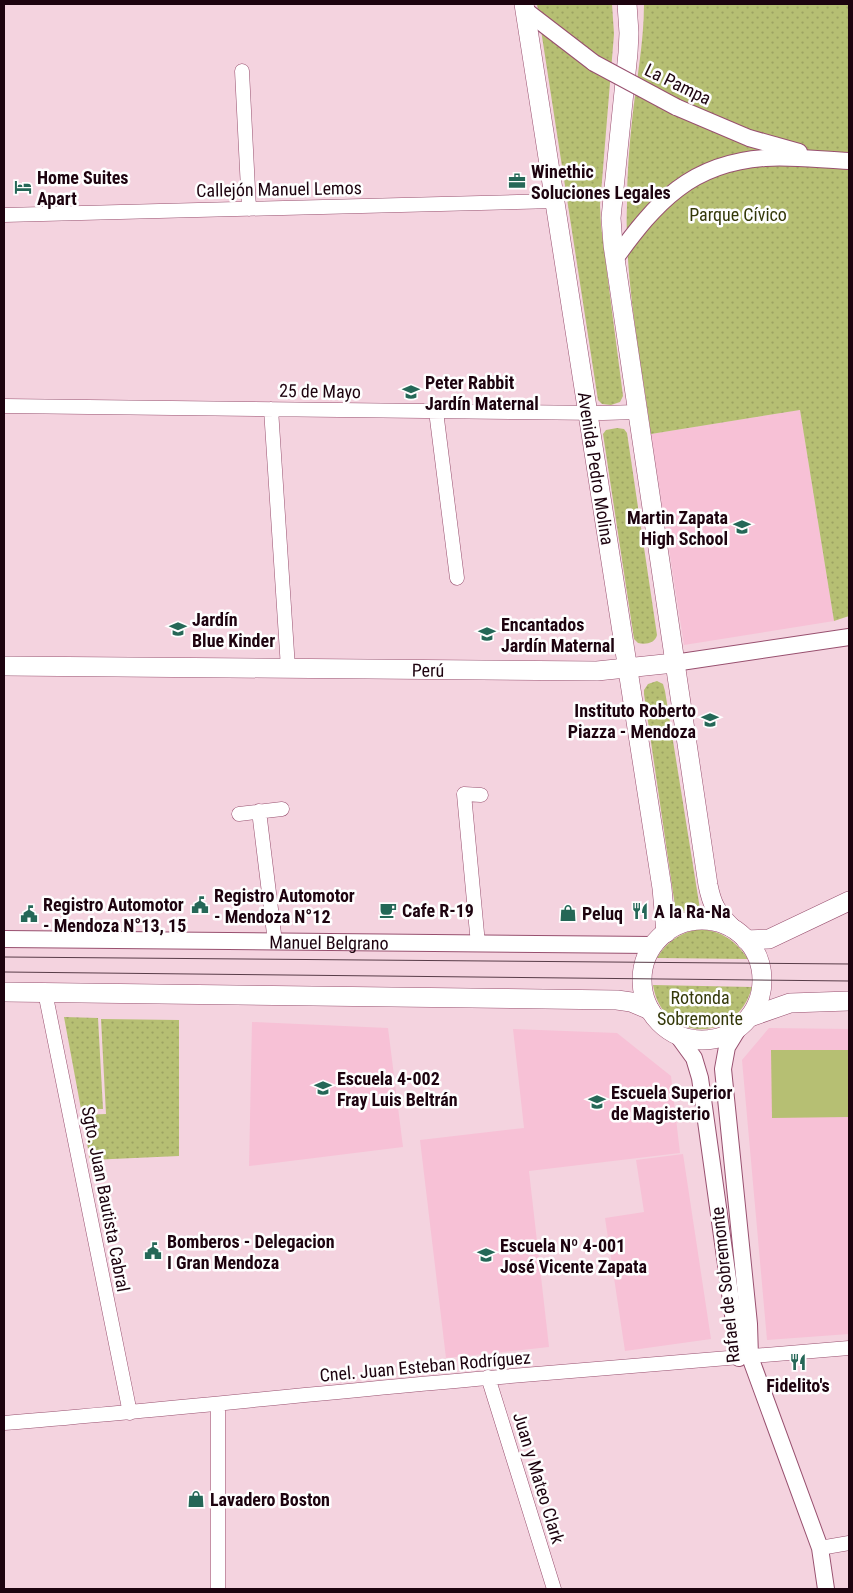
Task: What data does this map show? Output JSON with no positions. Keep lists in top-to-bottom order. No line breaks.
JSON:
{"streets":{"main road":["Avenida Pedro Molina","Perú"],"street":["La Pampa","Callejón Manuel Lemos","25 de Mayo","Manuel Belgrano","Sgto. Juan Bautista Cabral","Rafael de Sobremonte","Cnel. Juan Esteban Rodríguez","Juan y Mateo Clark"]},"crossings":[["La Pampa","Avenida Pedro Molina"],["Callejón Manuel Lemos","Avenida Pedro Molina"],["25 de Mayo","Avenida Pedro Molina"],["Avenida Pedro Molina","Perú"],["Avenida Pedro Molina","Manuel Belgrano"],["Avenida Pedro Molina","Rafael de Sobremonte"],["Manuel Belgrano","Rafael de Sobremonte"],["Sgto. Juan Bautista Cabral","Cnel. Juan Esteban Rodríguez"],["Rafael de Sobremonte","Cnel. Juan Esteban Rodríguez"],["Cnel. Juan Esteban Rodríguez","Juan y Mateo Clark"]],"parks":["Parque Cívico","Rotonda Sobremonte"],"places":{"office":["Winethic Soluciones Legales"],"hotel":["Home Suites Apart"],"school or university":["Peter Rabbit Jardín Maternal","Martin Zapata High School","Jardín Blue Kinder","Encantados Jardín Maternal","Instituto Roberto Piazza - Mendoza","Escuela 4-002 Fray Luis Beltrán","Escuela Superior de Magisterio","Escuela Nº 4-001 José Vicente Zapata"],"public building":["Registro Automotor - Mendoza N°12","Registro Automotor - Mendoza N°13, 15","Bomberos - Delegacion I Gran Mendoza"],"cafe":["Cafe R-19"],"restaurant":["A la Ra-Na","Fidelito's"],"shop":["Peluq","Lavadero Boston"]}}
